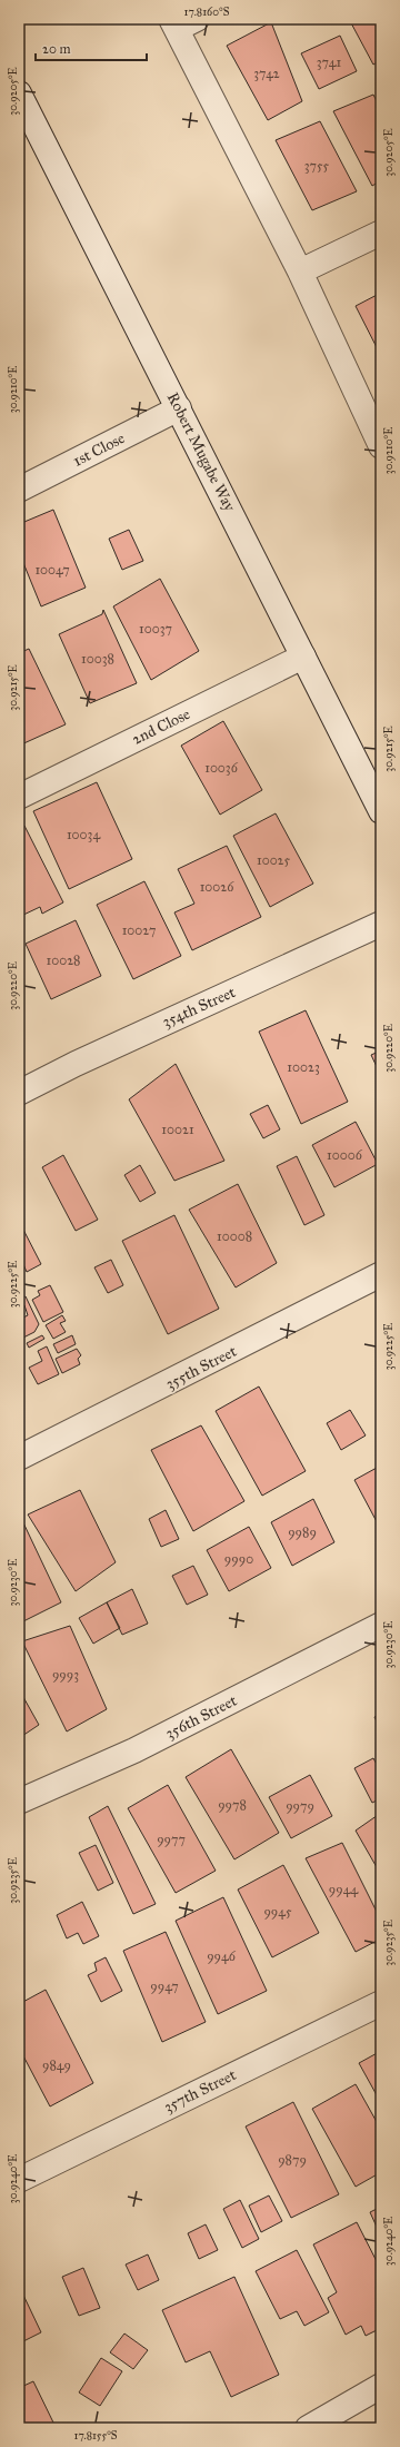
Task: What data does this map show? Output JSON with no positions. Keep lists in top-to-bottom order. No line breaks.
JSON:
{"streets":{"street":["1st Close","Robert Mugabe Way","2nd Close","354th Street","355th Street","356th Street","357th Street"]},"crossings":[["1st Close","Robert Mugabe Way"],["Robert Mugabe Way","2nd Close"]],"house_numbers":["3741","3742","3755","10047","10037","10038","10036","10034","10025","10026","10027","10028","10023","10021","10006","10008","9989","9990","9993","9978","9979","9977","9944","9945","9946","9947","9849","9879"],"scale_bar":"20 m","coordinates":["17.8160°S","30.9205°E","30.9210°E","30.9215°E","30.9220°E","30.9225°E","30.9230°E","30.9235°E","30.9240°E","17.8155°S"]}
